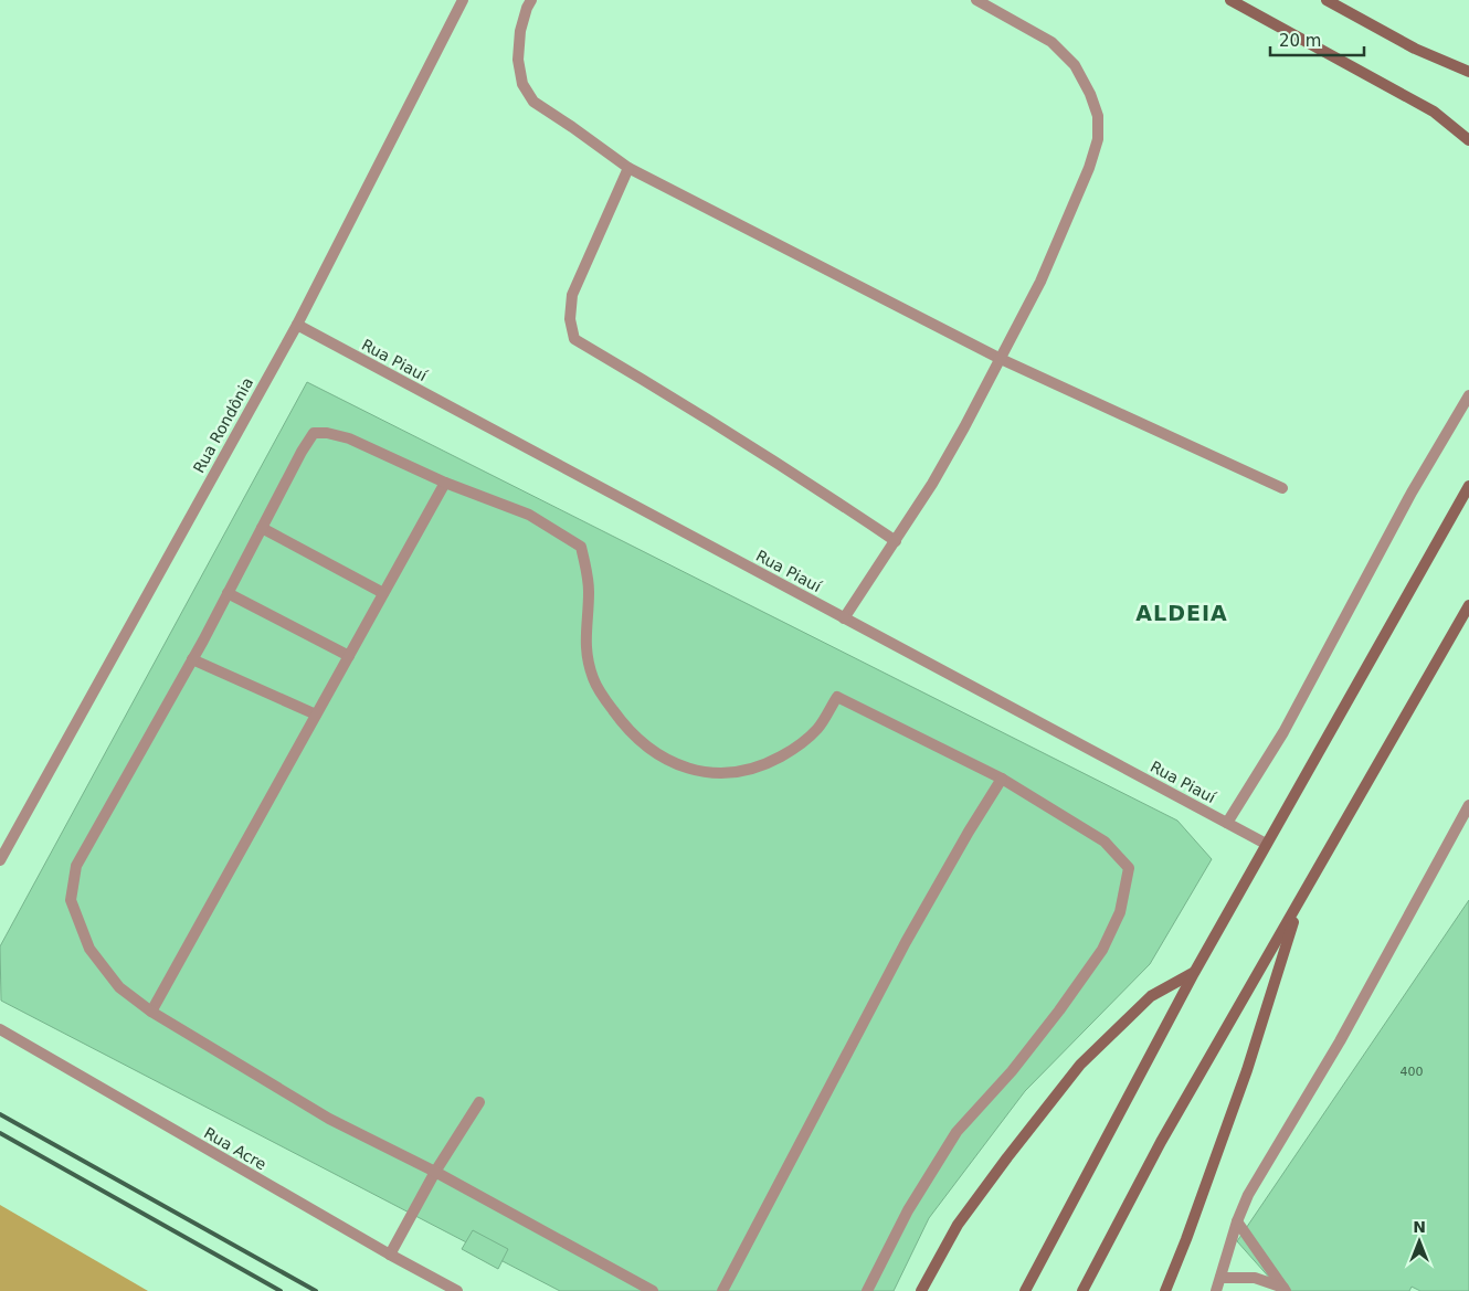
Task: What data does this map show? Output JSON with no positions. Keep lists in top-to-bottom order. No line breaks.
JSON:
{"streets":{"street":["Rua Piauí","Rua Rondônia","Rua Acre"]},"crossings":[["Rua Piauí","Rua Rondônia"]],"districts":["ALDEIA"],"house_numbers":["400"],"scale_bar":"20 m","north":"top"}
